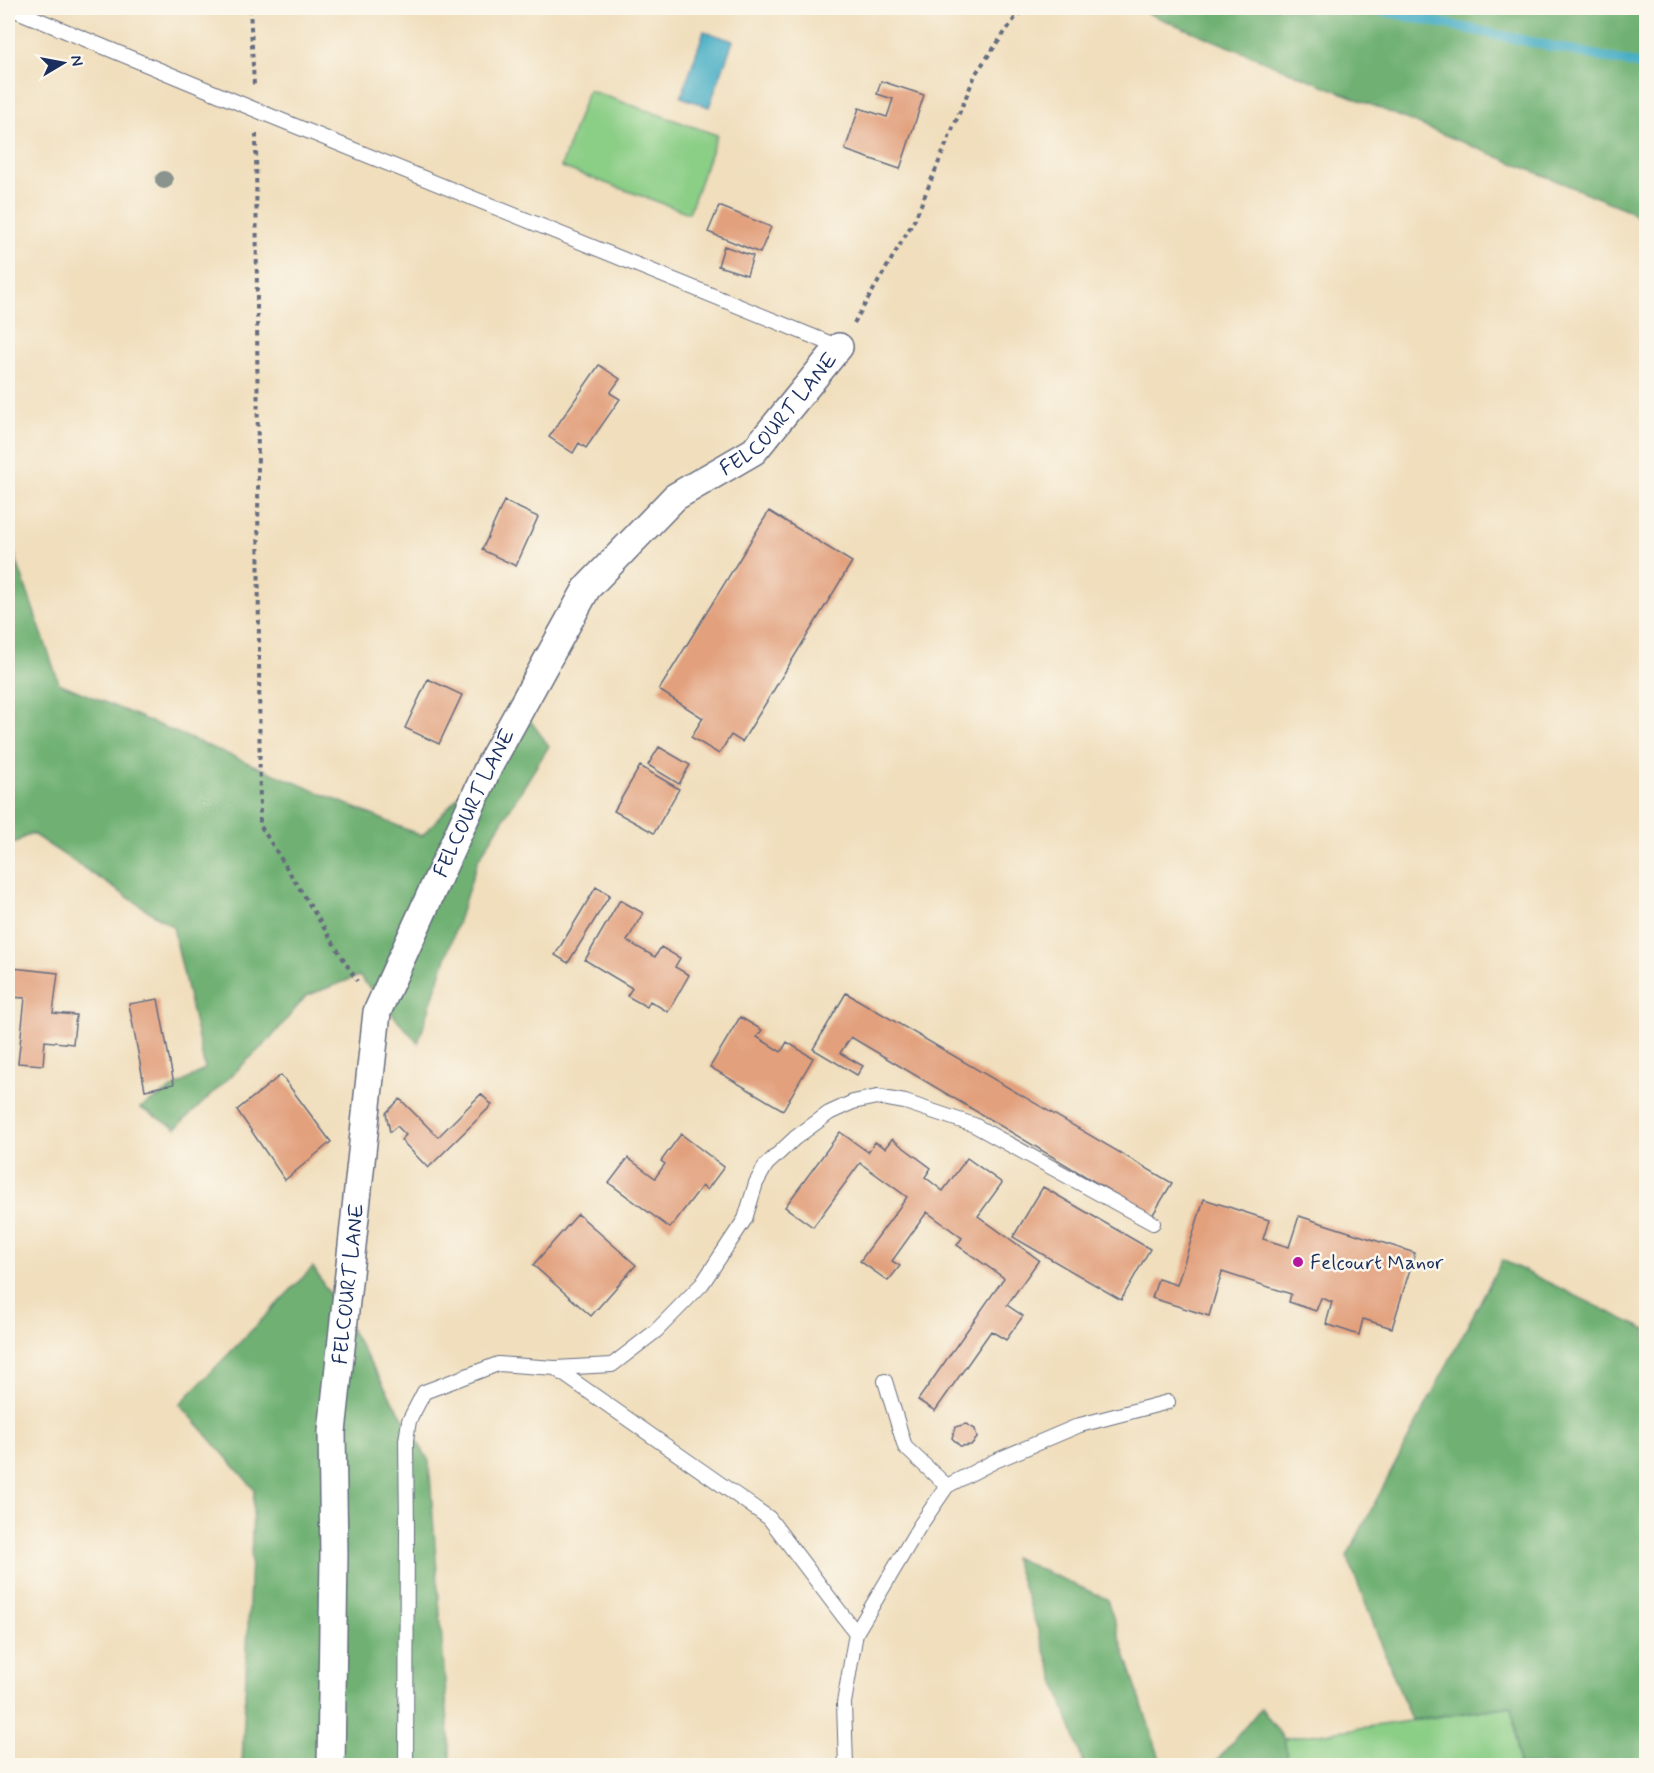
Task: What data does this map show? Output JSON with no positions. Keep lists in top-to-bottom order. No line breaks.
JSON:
{"streets":{"street":["FELCOURT LANE"]},"places":["Felcourt Manor"],"north":"right"}
